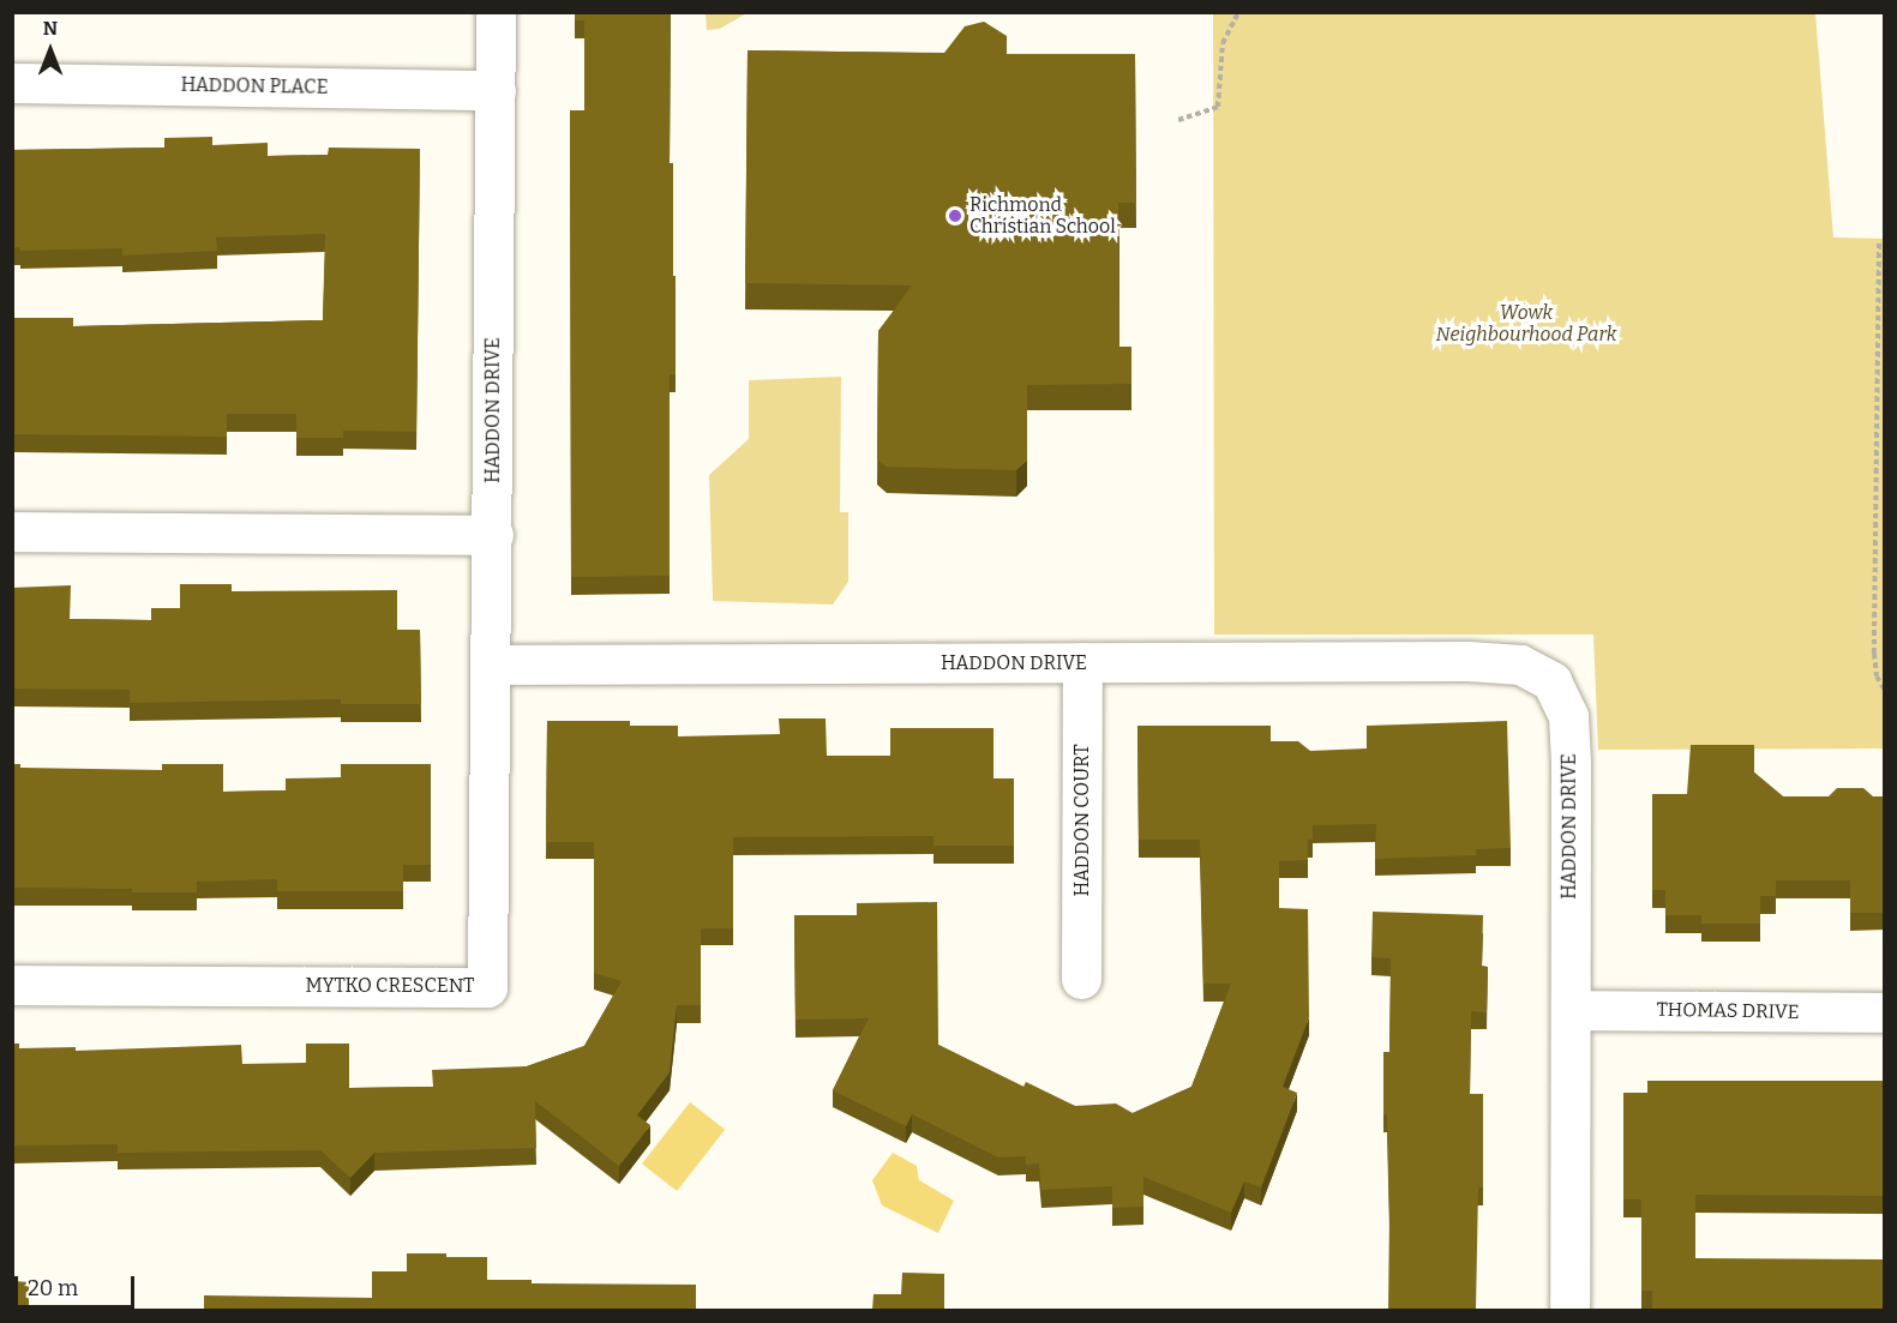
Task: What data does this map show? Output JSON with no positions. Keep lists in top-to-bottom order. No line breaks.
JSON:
{"streets":{"street":["HADDON PLACE","HADDON DRIVE","HADDON COURT","MYTKO CRESCENT","THOMAS DRIVE"]},"crossings":[["HADDON PLACE","HADDON DRIVE"],["HADDON DRIVE","HADDON COURT"],["HADDON DRIVE","MYTKO CRESCENT"],["HADDON DRIVE","THOMAS DRIVE"]],"parks":["Wowk Neighbourhood Park"],"places":["Richmond Christian School"],"scale_bar":"20 m","north":"top"}
